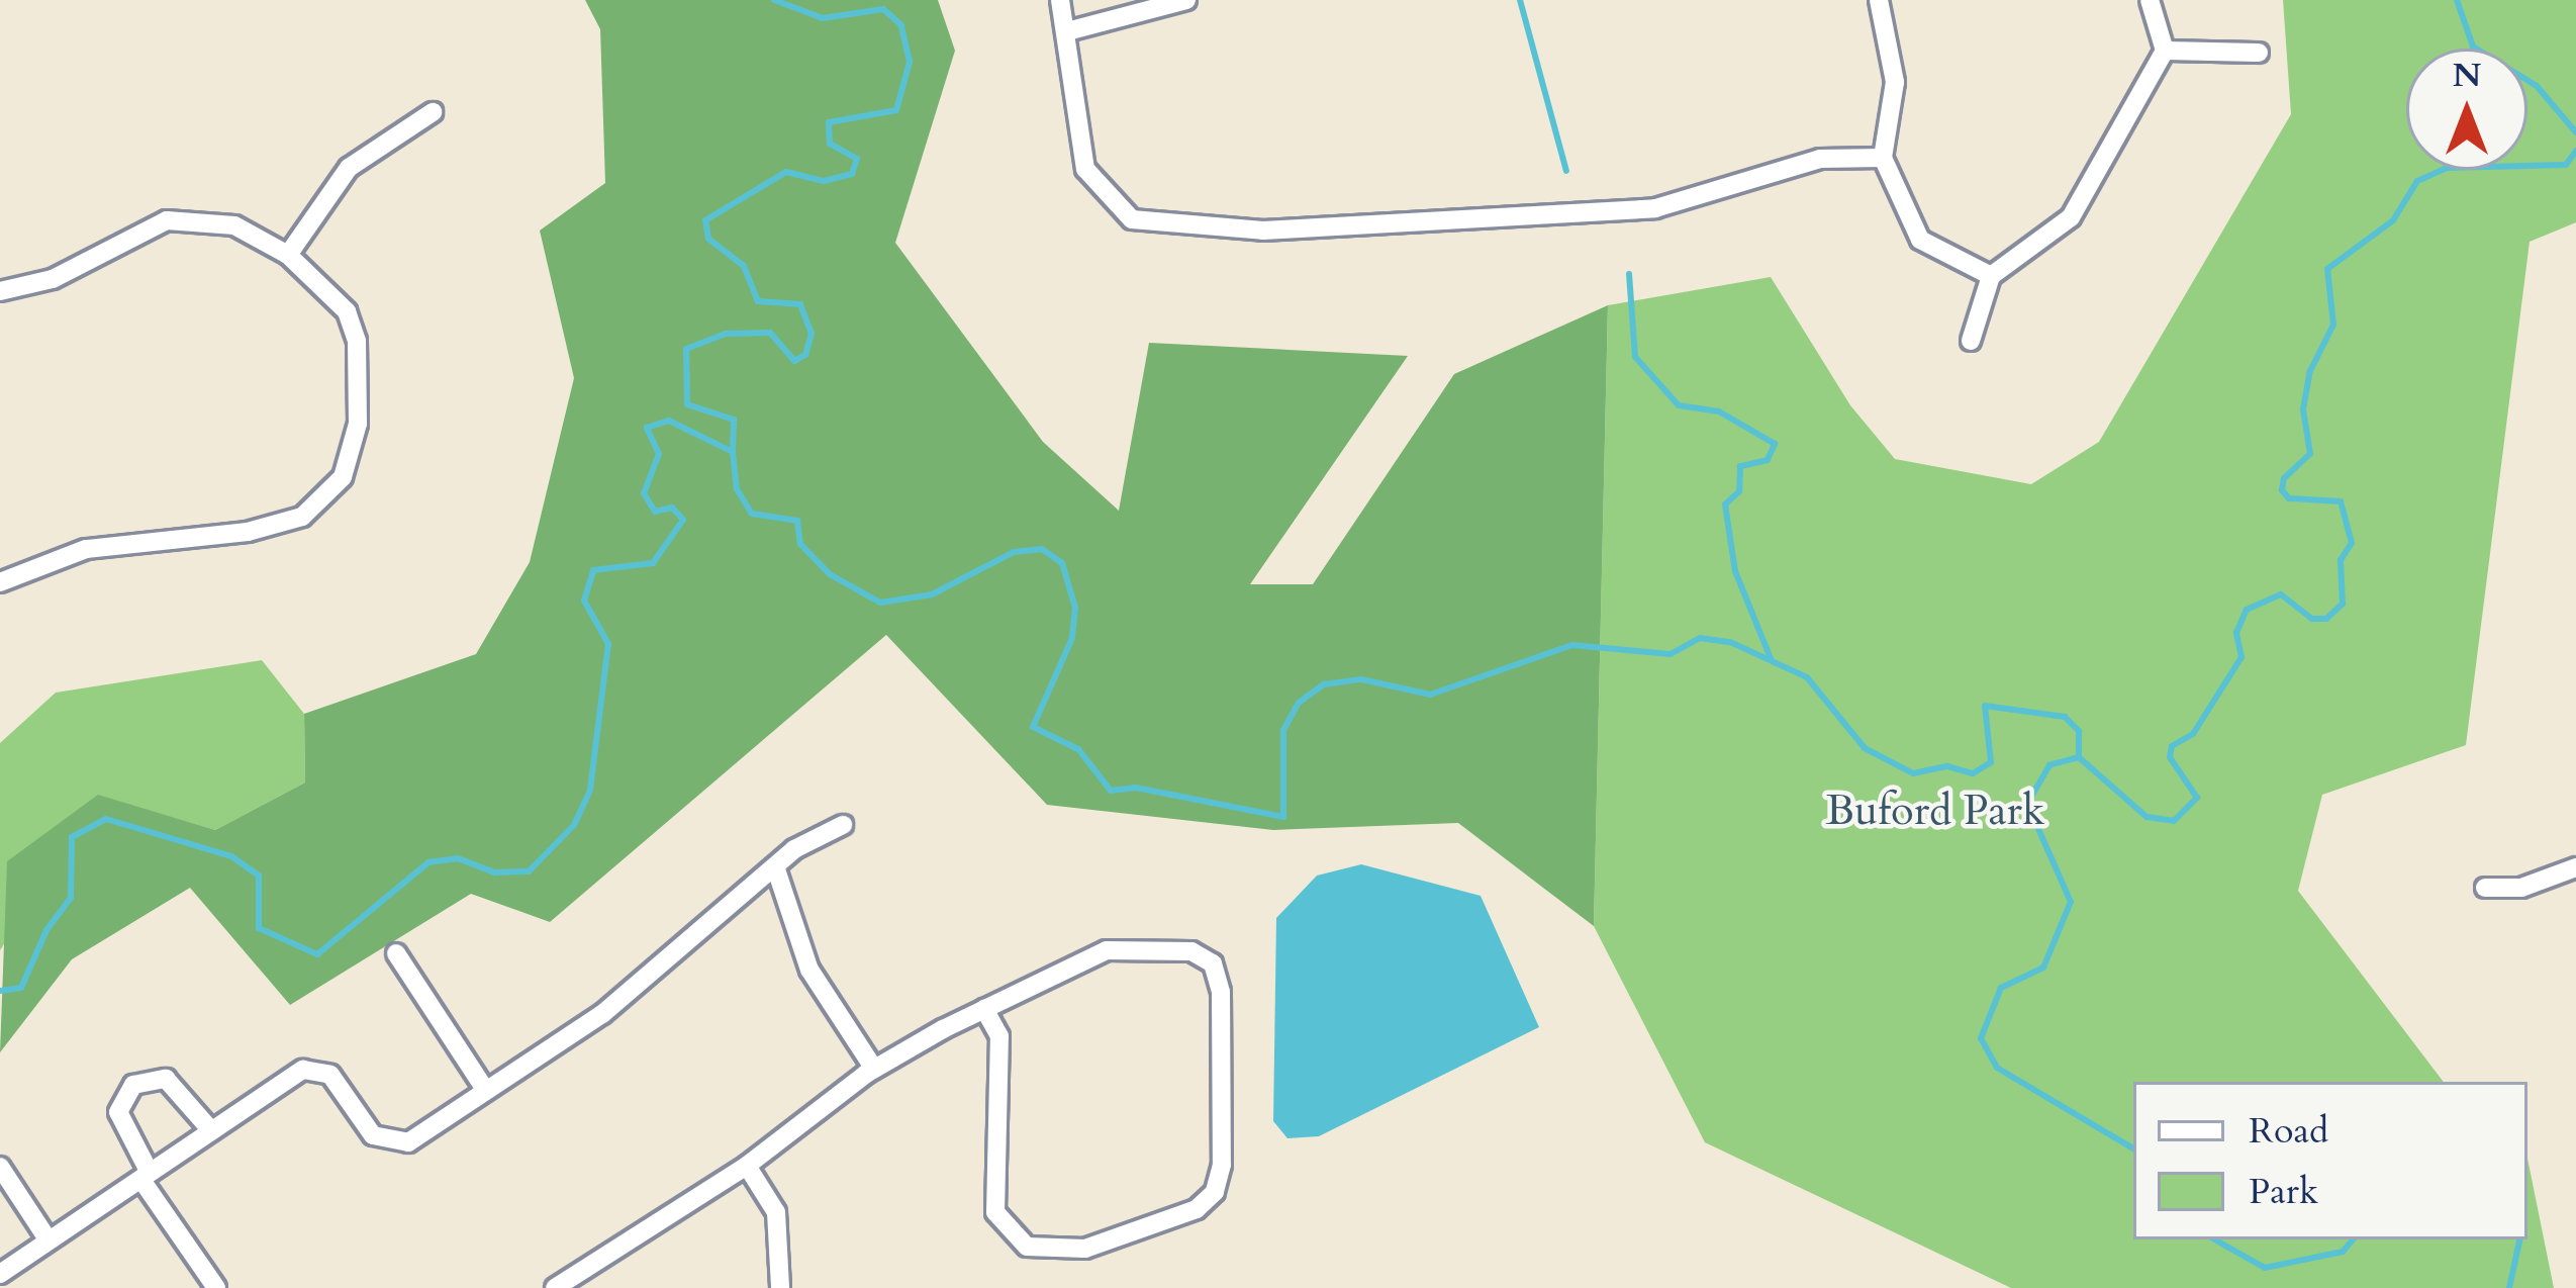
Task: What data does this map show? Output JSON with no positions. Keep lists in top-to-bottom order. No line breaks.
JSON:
{"parks":["Buford Park"],"legend":["Road","Park"],"north":"top"}
